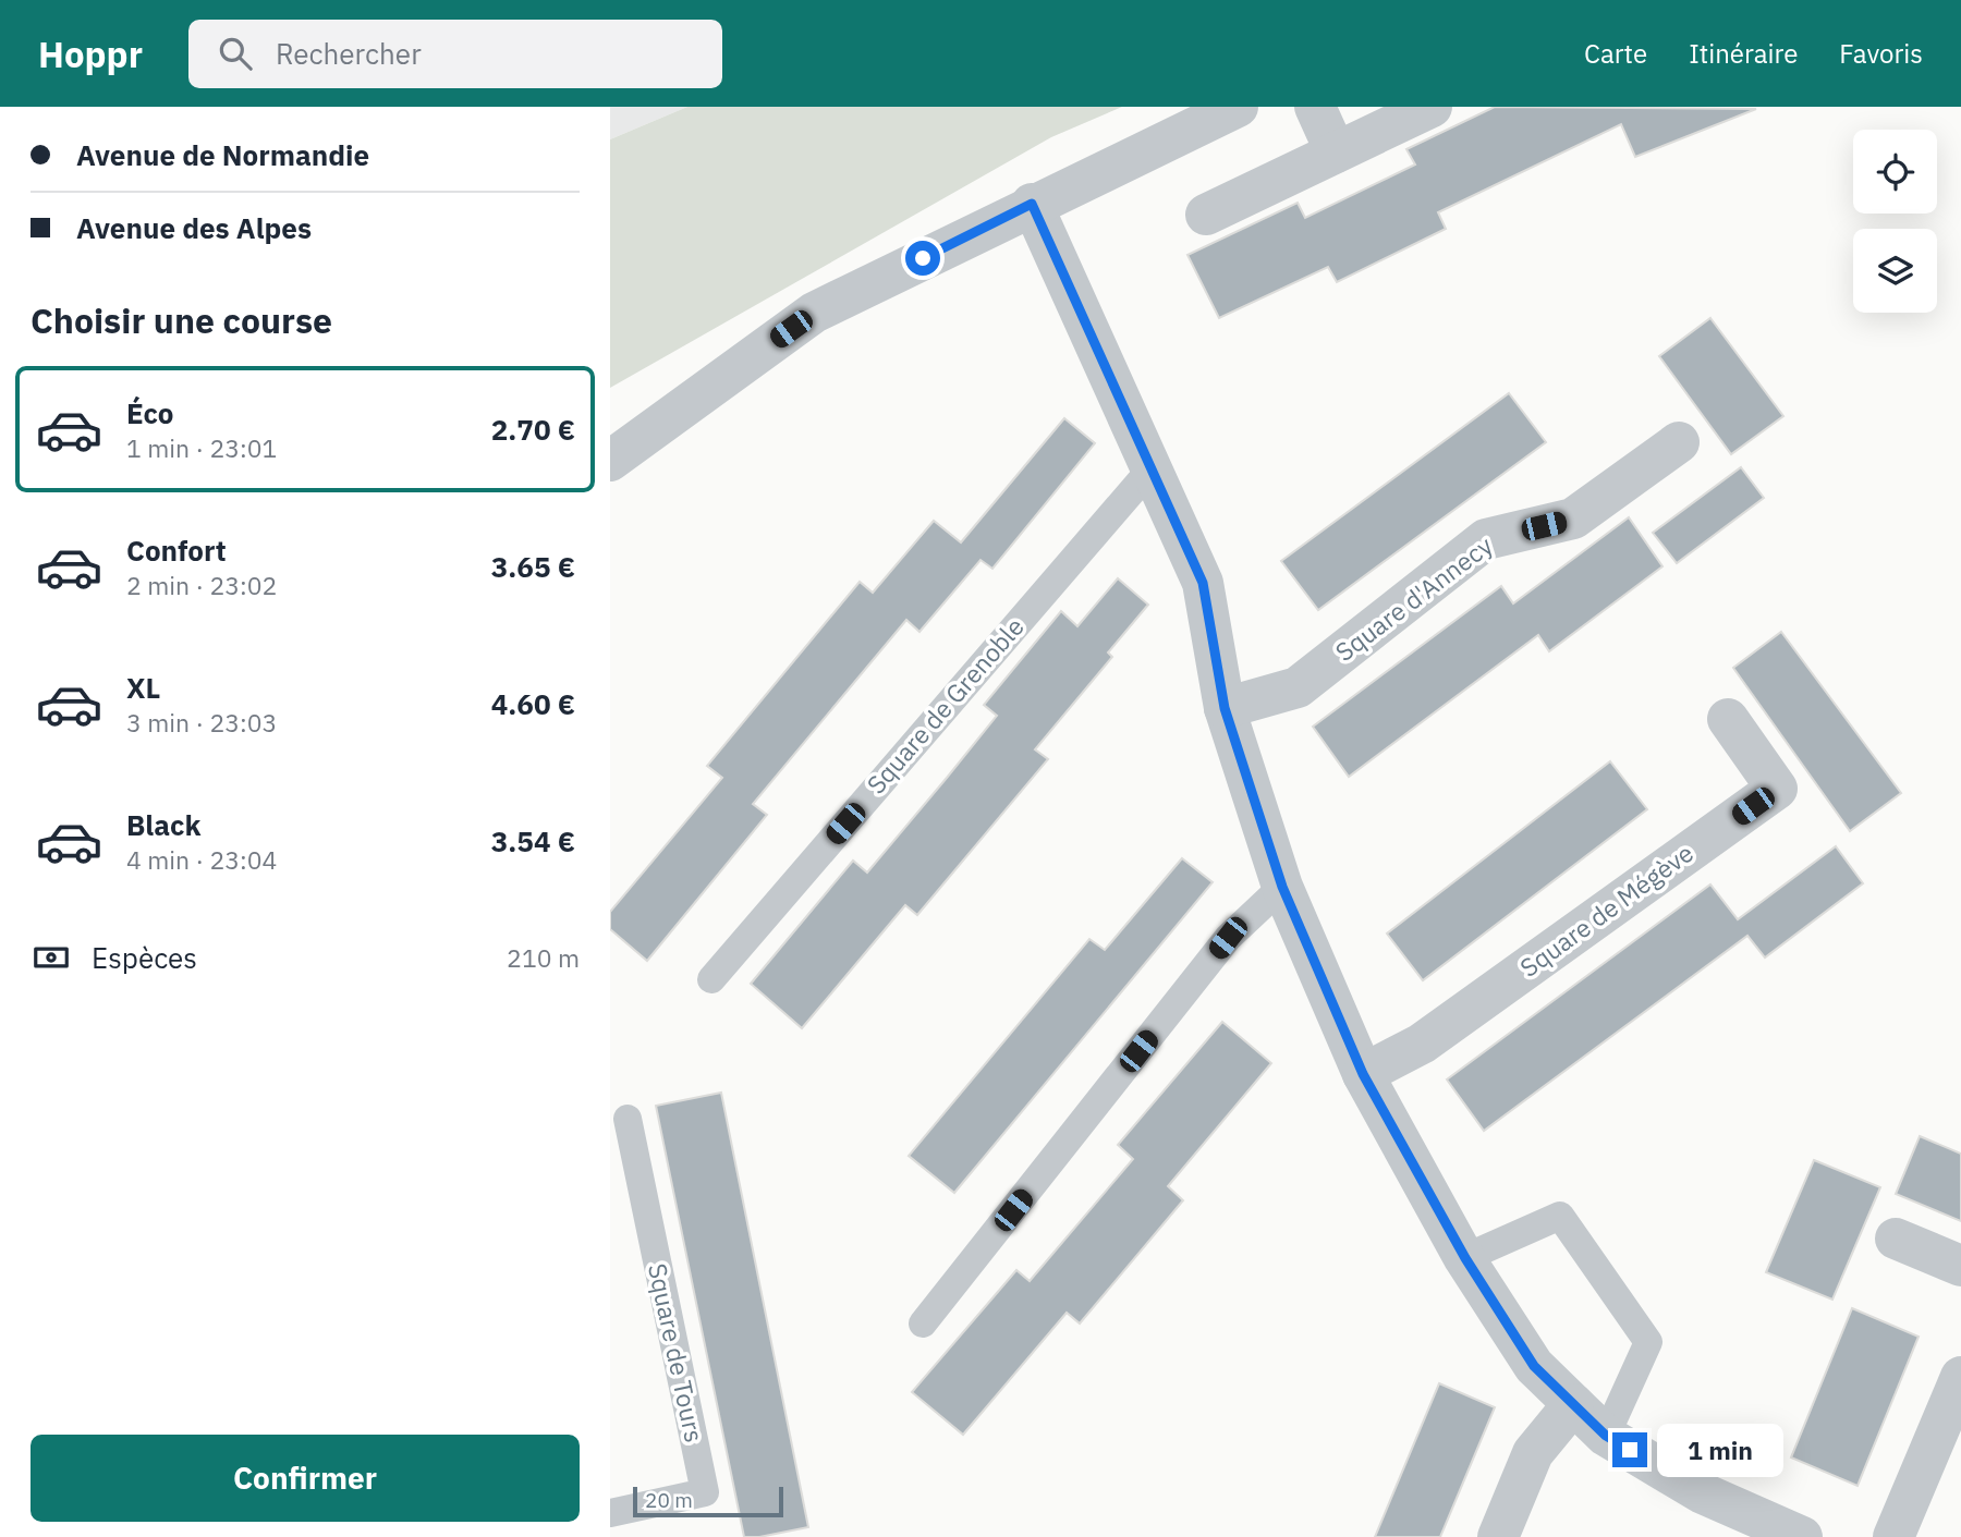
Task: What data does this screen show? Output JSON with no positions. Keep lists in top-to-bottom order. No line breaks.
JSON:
{"streets":{"street":["Square d'Annecy","Square de Mégève"],"lane":["Square de Grenoble","Square de Tours"]},"scale_bar":"20 m","page":{"header":"Hoppr","search":"Rechercher","nav":["Carte","Itinéraire","Favoris"],"banner":["Avenue de Normandie","Avenue des Alpes"],"heading":"Choisir une course","list":[{"name":"Éco","note":"1 min · 23:01","value":"2.70 €"},{"name":"Confort","note":"2 min · 23:02","value":"3.65 €"},{"name":"XL","note":"3 min · 23:03","value":"4.60 €"},{"name":"Black","note":"4 min · 23:04","value":"3.54 €"}],"pay":["Espèces","210 m"],"buttons":"Confirmer","bubble":"1 min","scale":"20 m"}}
